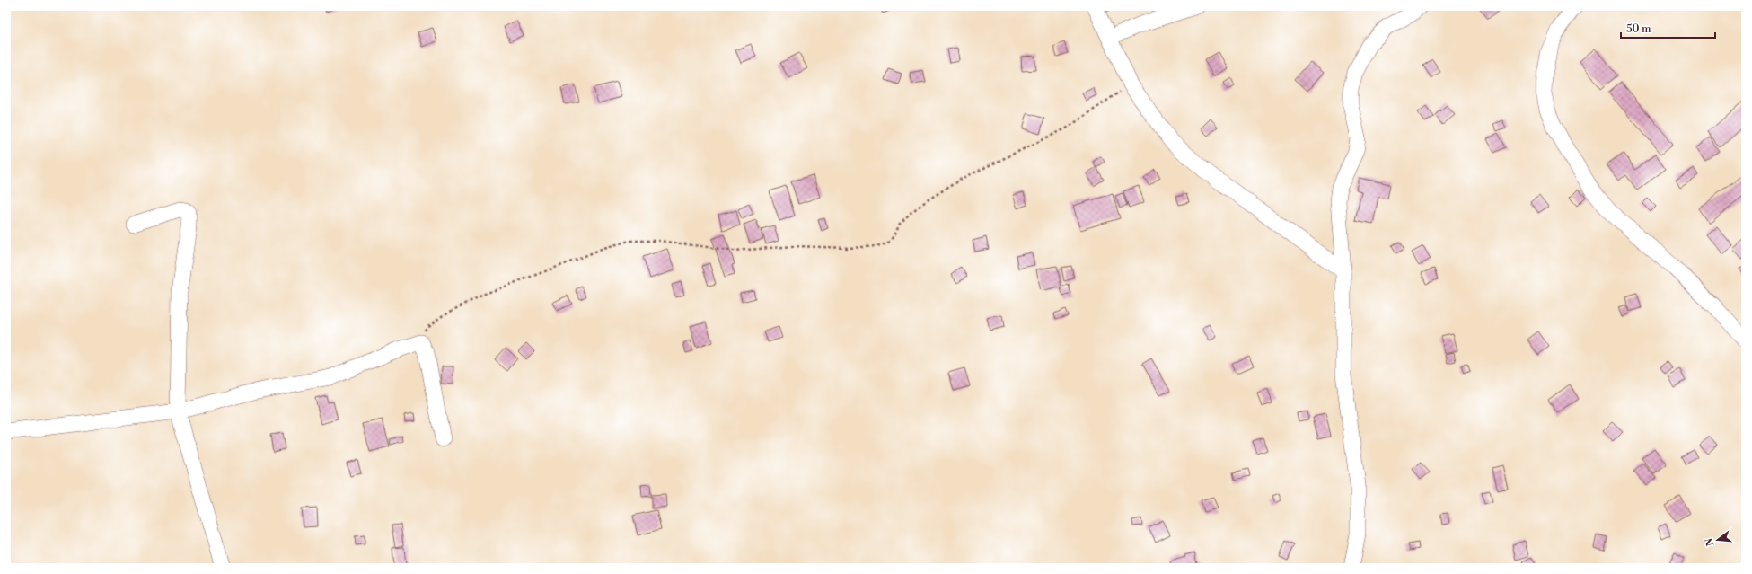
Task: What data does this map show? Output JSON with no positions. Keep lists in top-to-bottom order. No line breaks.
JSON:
{"scale_bar":"50 m","north":"left"}
